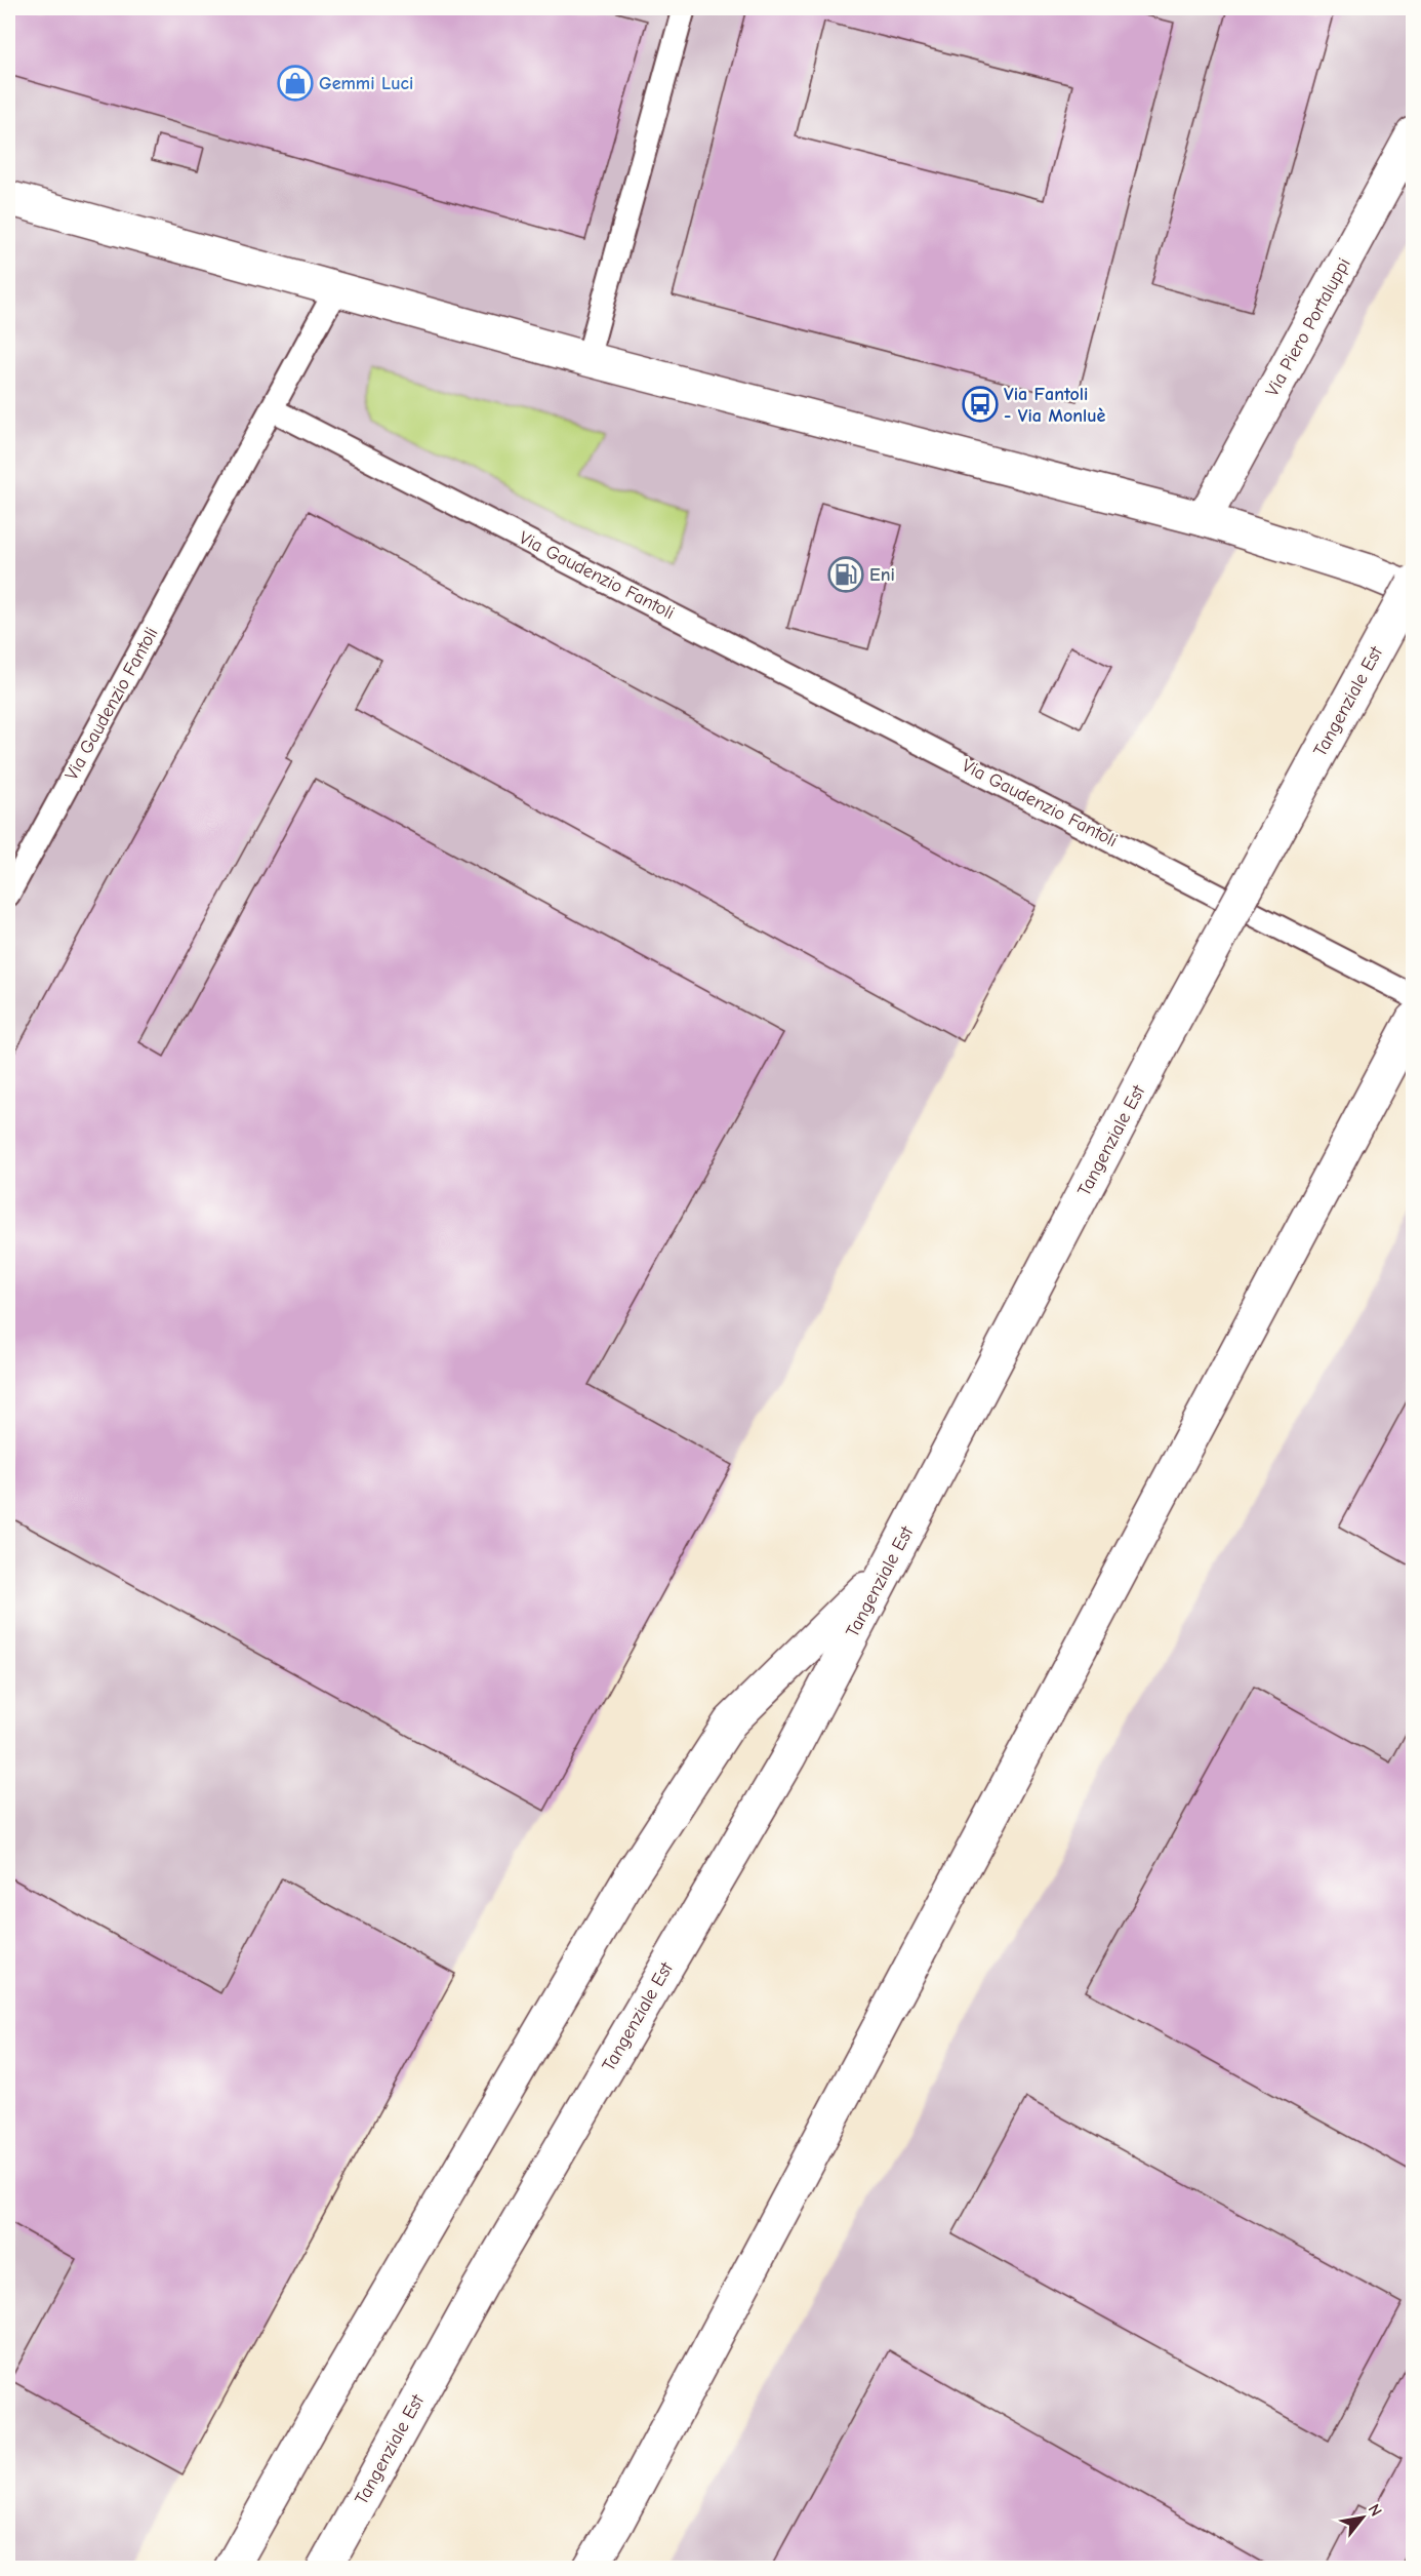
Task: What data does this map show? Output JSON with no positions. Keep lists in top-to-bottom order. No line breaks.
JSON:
{"streets":{"main road":["Via Piero Portaluppi","Tangenziale Est"],"lane":["Via Gaudenzio Fantoli"]},"places":{"shop":["Gemmi Luci"],"bus stop":["Via Fantoli - Via Monluè"],"fuel station":["Eni"]},"north":"top right"}
